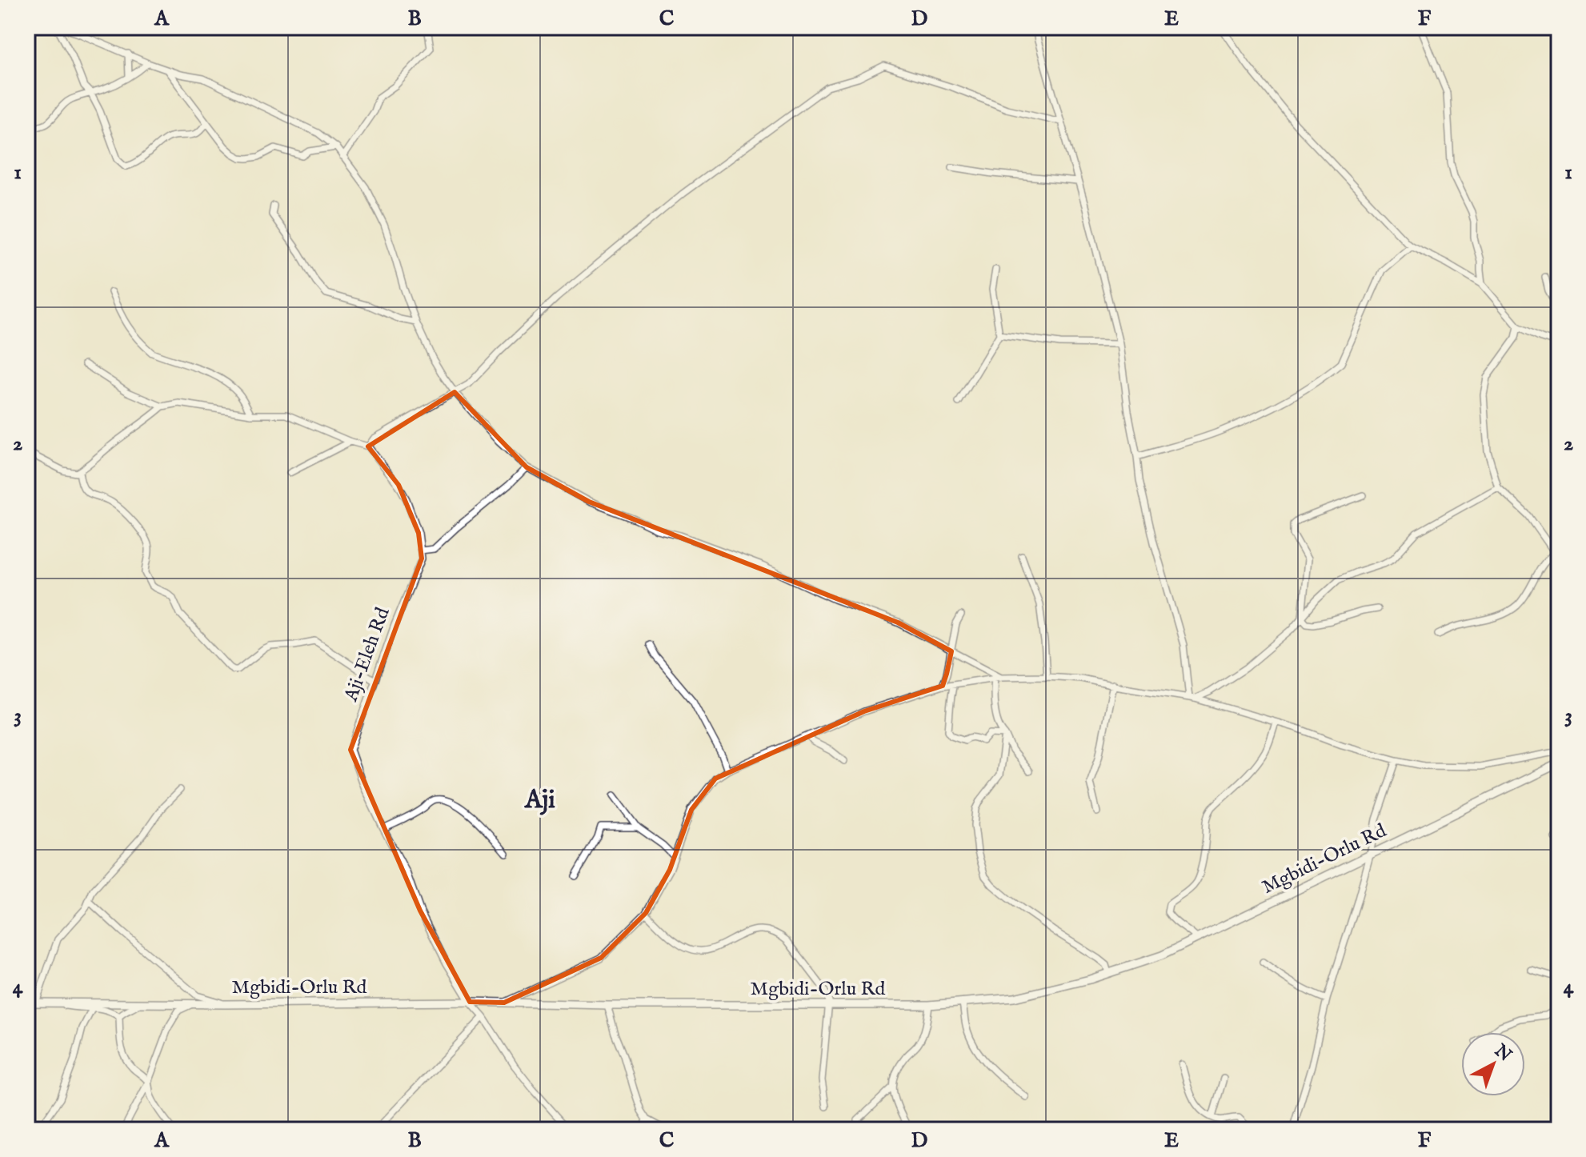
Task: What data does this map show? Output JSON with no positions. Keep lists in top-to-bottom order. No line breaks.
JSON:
{"streets":{"main road":["Mgbidi-Orlu Rd"],"street":["Aji-Eleh Rd"]},"crossings":[["Aji-Eleh Rd","Mgbidi-Orlu Rd"]],"districts":["Aji"],"north":"top right","grid":{"columns":["A","B","C","D","E","F"],"rows":["1","2","3","4"]}}
